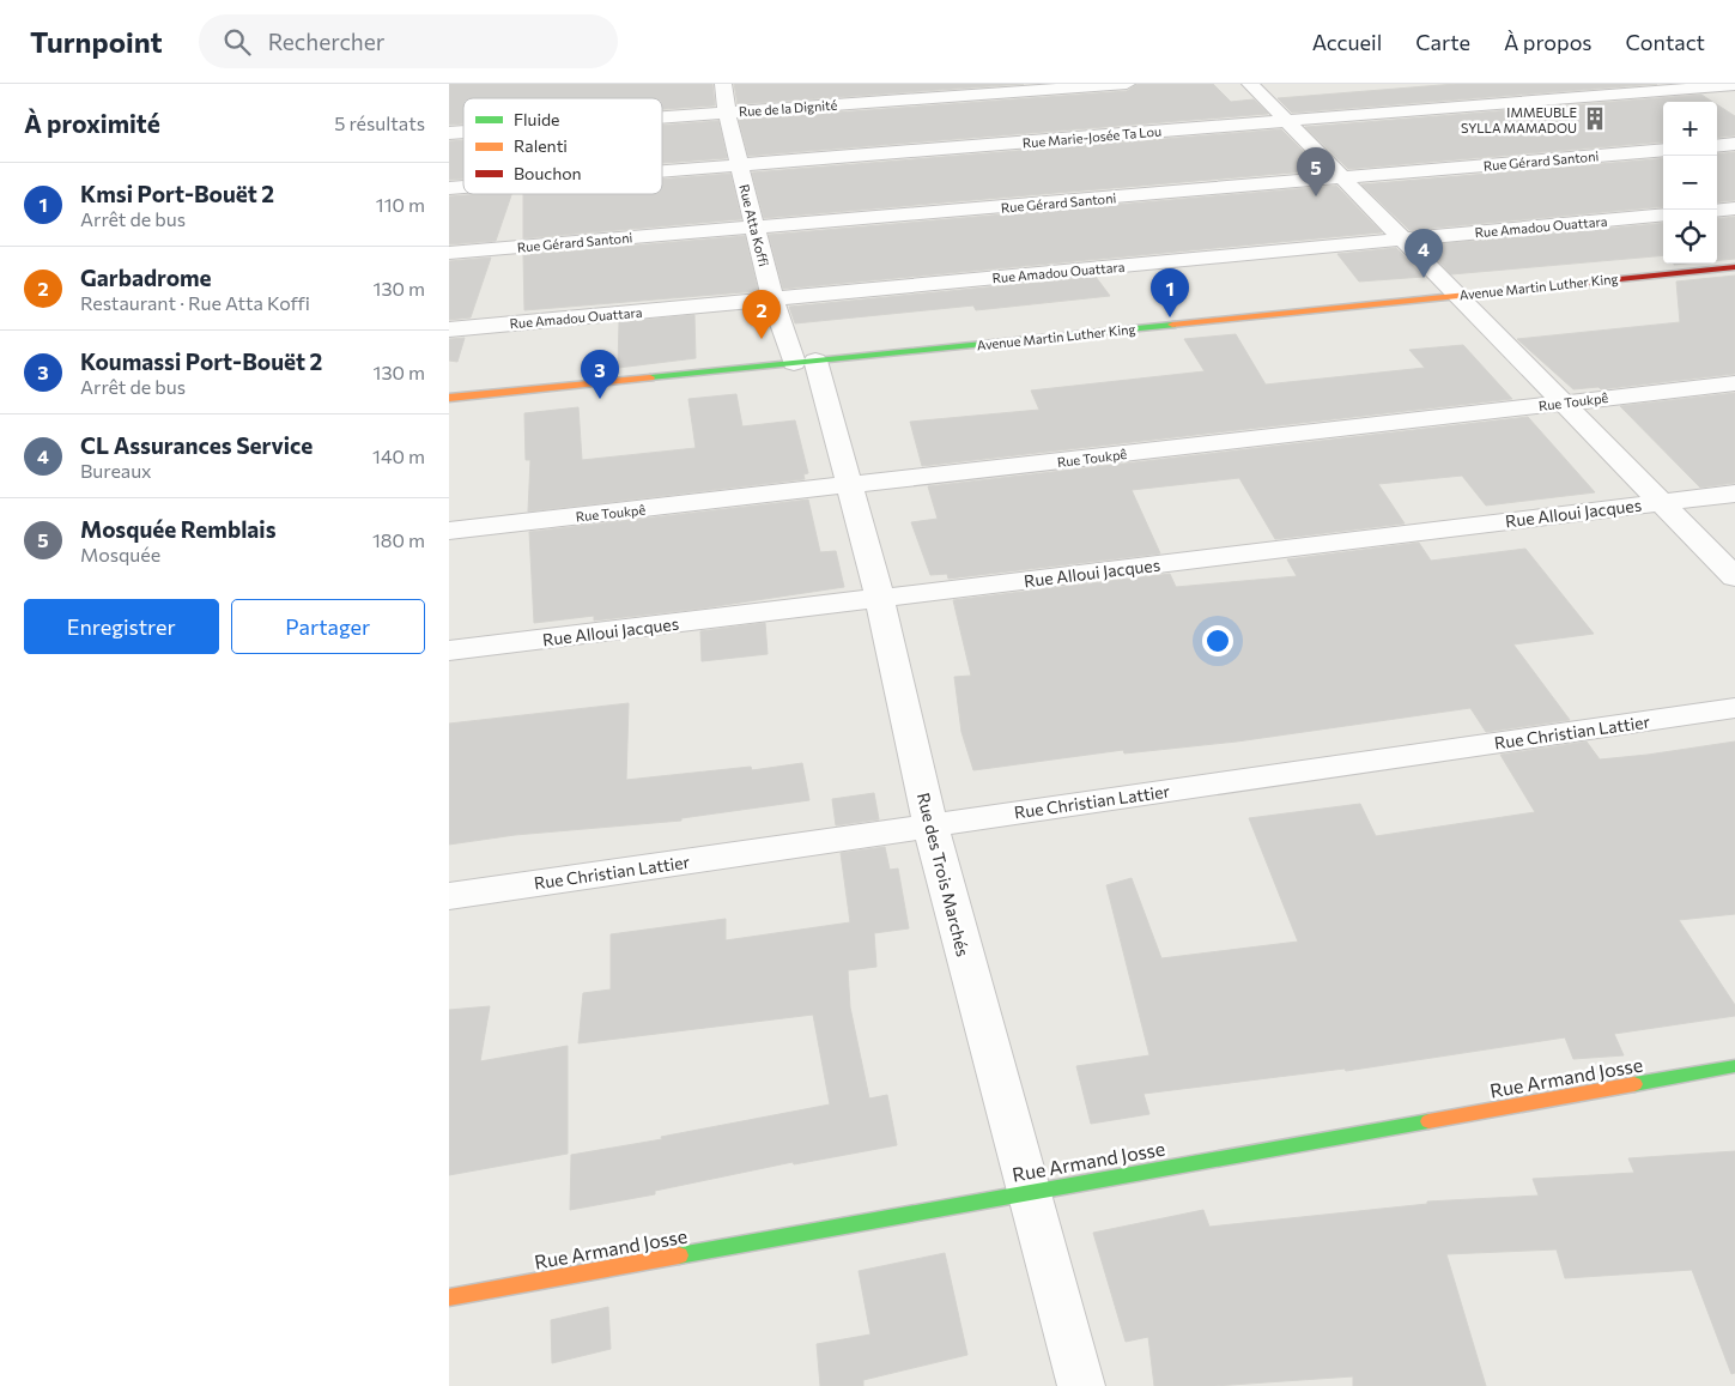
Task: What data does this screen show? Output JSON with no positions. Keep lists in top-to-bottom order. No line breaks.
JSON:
{"streets":{"street":["Rue de la Dignité","Rue Marie-Josée Ta Lou","Rue Gérard Santoni","Rue Atta Koffi","Rue Amadou Ouattara","Avenue Martin Luther King","Rue Toukpê","Rue Alloui Jacques","Rue Christian Lattier","Rue des Trois Marchés","Rue Armand Josse"]},"crossings":[["Rue de la Dignité","Rue Atta Koffi"],["Rue Marie-Josée Ta Lou","Rue Atta Koffi"],["Rue Gérard Santoni","Rue Atta Koffi"],["Rue Atta Koffi","Rue Amadou Ouattara"],["Rue Atta Koffi","Avenue Martin Luther King"],["Rue Atta Koffi","Rue des Trois Marchés"],["Avenue Martin Luther King","Rue des Trois Marchés"],["Rue Toukpê","Rue des Trois Marchés"],["Rue Alloui Jacques","Rue des Trois Marchés"],["Rue Christian Lattier","Rue des Trois Marchés"],["Rue des Trois Marchés","Rue Armand Josse"]],"places":{"building":["IMMEUBLE SYLLA MAMADOU"]},"legend":["Fluide","Ralenti","Bouchon"],"page":{"header":"Turnpoint","search":"Rechercher","nav":["Accueil","Carte","À propos","Contact"],"heading":["À proximité","5 résultats"],"map_buttons":["+","−"],"pins":["5","4","1","2","3"],"list":[{"mark":"1","name":"Kmsi Port-Bouët 2","note":"Arrêt de bus","value":"110 m"},{"mark":"2","name":"Garbadrome","note":"Restaurant · Rue Atta Koffi","value":"130 m"},{"mark":"3","name":"Koumassi Port-Bouët 2","note":"Arrêt de bus","value":"130 m"},{"mark":"4","name":"CL Assurances Service","note":"Bureaux","value":"140 m"},{"mark":"5","name":"Mosquée Remblais","note":"Mosquée","value":"180 m"}],"buttons":["Enregistrer","Partager"]}}
